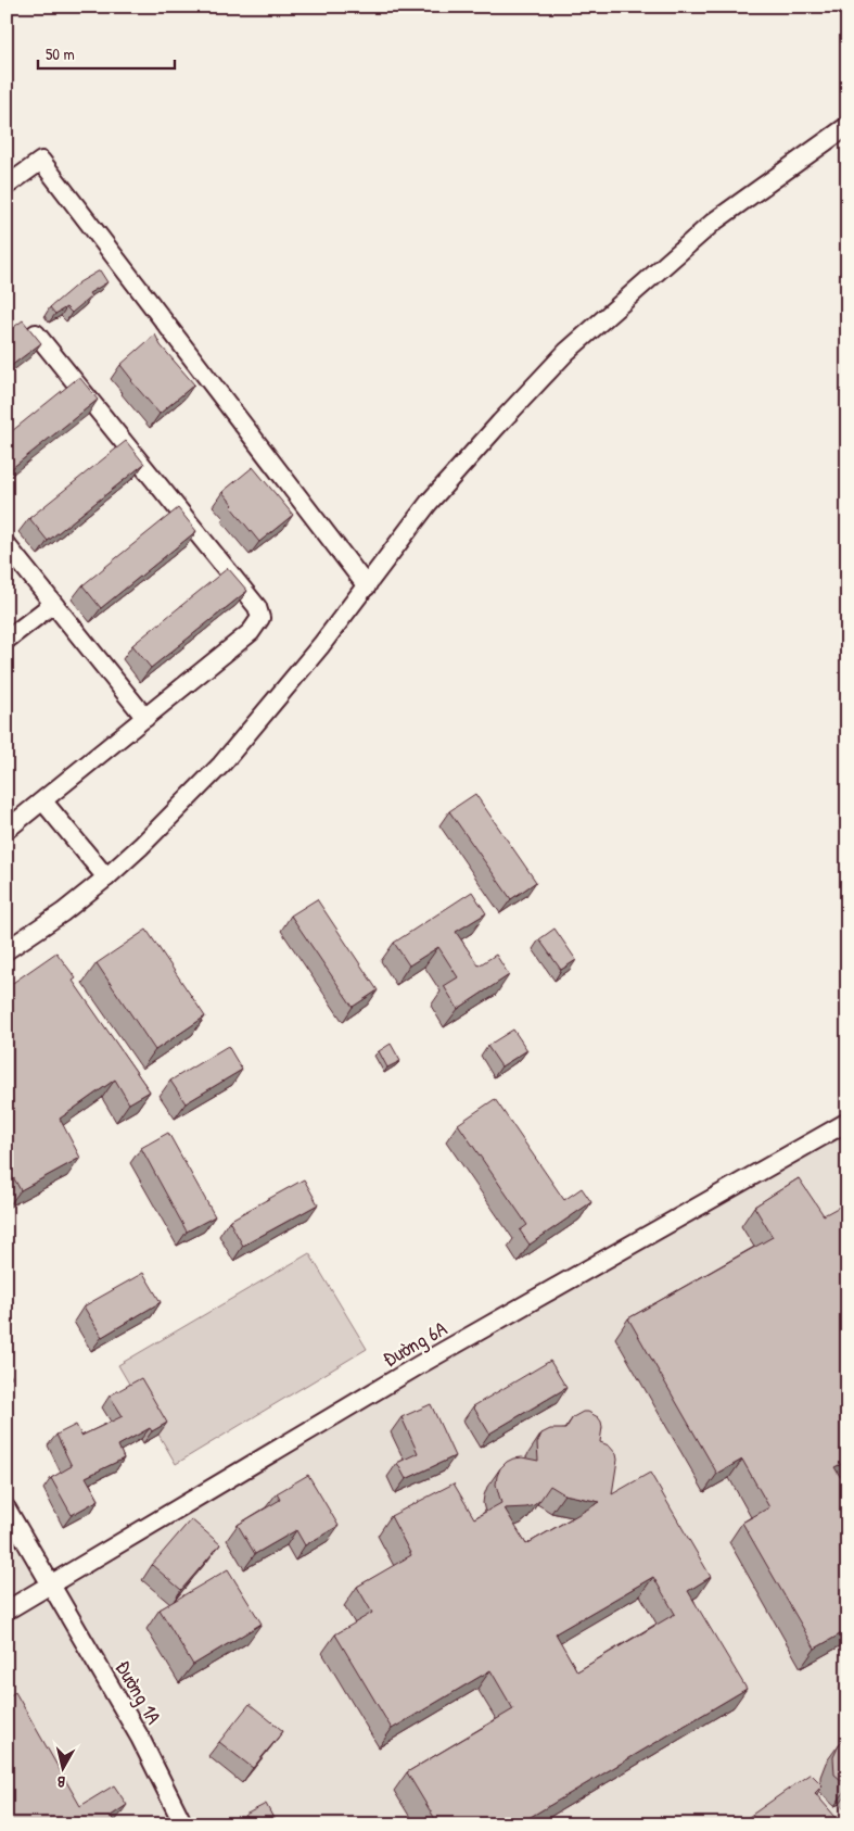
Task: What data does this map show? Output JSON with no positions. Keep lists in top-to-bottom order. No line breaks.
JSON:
{"streets":{"street":["Đường 6A","Đường 1A"]},"crossings":[["Đường 6A","Đường 1A"]],"scale_bar":"50 m","north":"bottom"}
